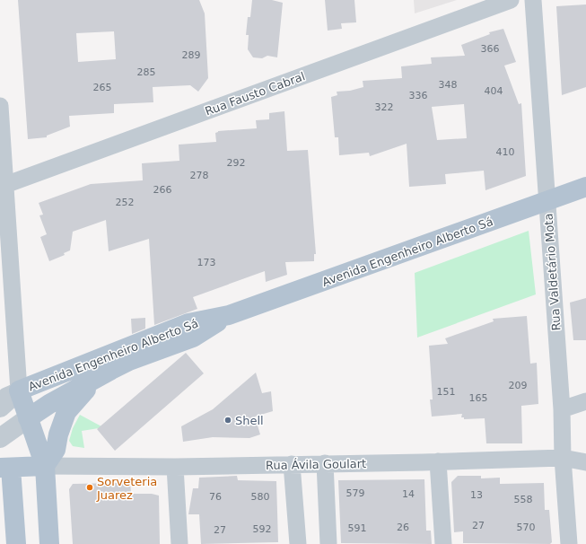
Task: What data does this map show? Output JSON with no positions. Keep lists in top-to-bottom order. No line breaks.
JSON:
{"streets":{"main road":["Avenida Engenheiro Alberto Sá"],"street":["Rua Fausto Cabral","Rua Valdetário Mota","Rua Ávila Goulart"]},"crossings":[["Avenida Engenheiro Alberto Sá","Rua Valdetário Mota"],["Rua Valdetário Mota","Rua Ávila Goulart"]],"places":["Shell","Sorveteria Juarez"],"house_numbers":["366","289","285","348","265","404","336","322","410","292","278","266","252","173","209","151","165","579","14","13","76","580","558","27","26","570","591","592","27"]}
